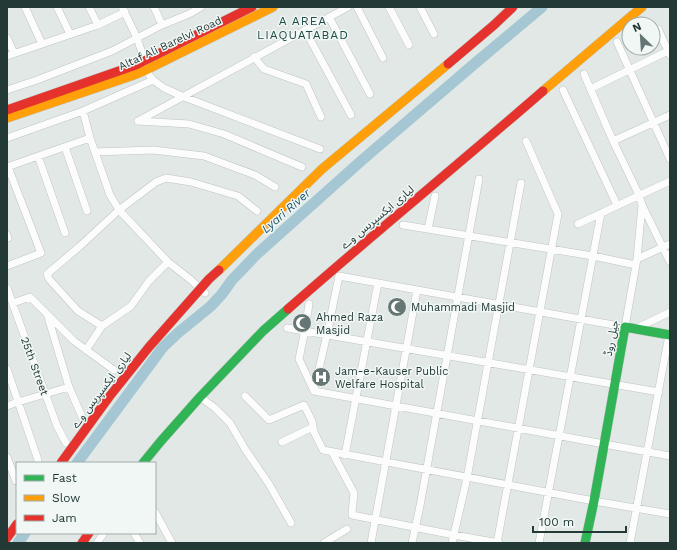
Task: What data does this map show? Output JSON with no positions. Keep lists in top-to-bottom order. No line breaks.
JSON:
{"streets":{"main road":["Altaf Ali Barelvi Road","لیاری ایکسپریس وے","جیل روڈ"],"street":["25th Street"]},"districts":["A AREA LIAQUATABAD"],"water":["Lyari River"],"places":{"mosque":["Muhammadi Masjid","Ahmed Raza Masjid"],"hospital":["Jam-e-Kauser Public Welfare Hospital"]},"legend":["Fast","Slow","Jam"],"scale_bar":"100 m","north":"top left"}
